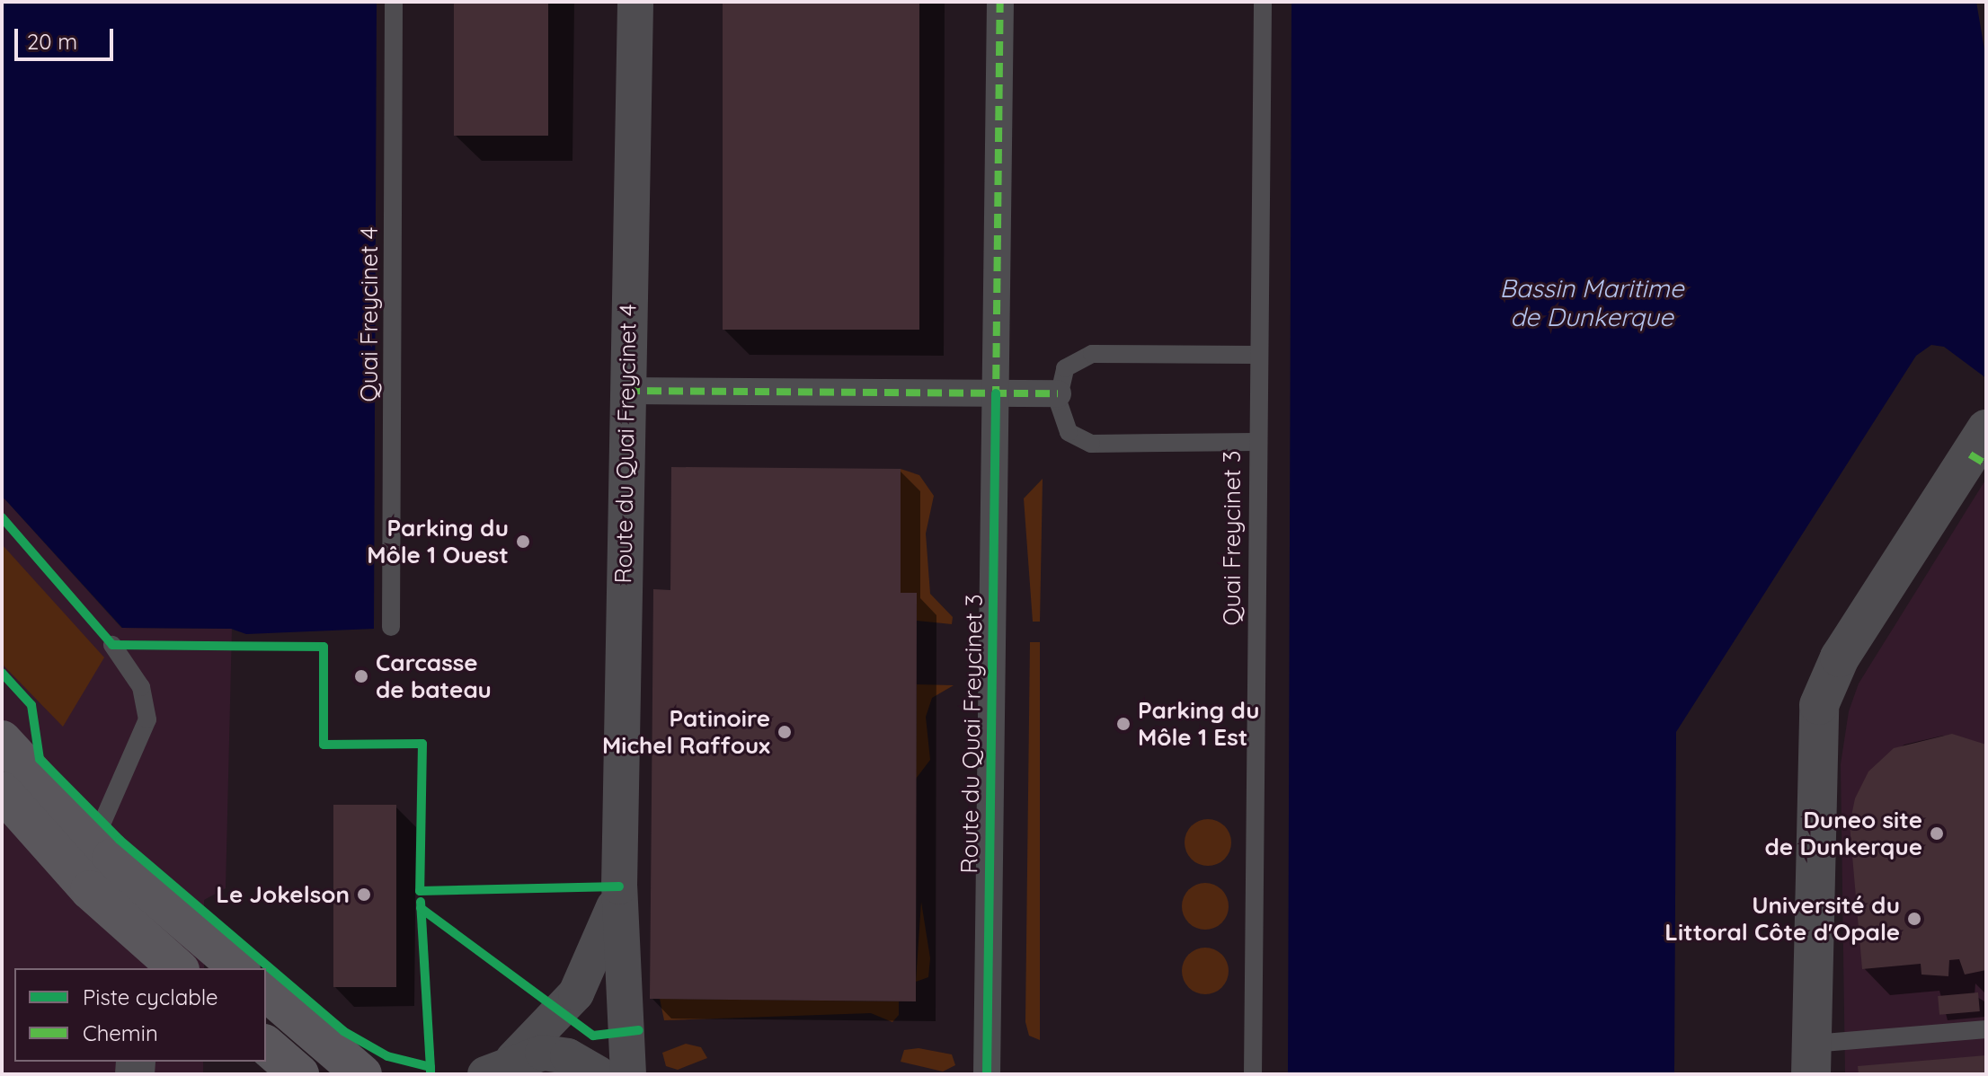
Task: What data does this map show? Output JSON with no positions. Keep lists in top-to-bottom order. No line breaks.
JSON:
{"streets":{"street":["Route du Quai Freycinet 4","Route du Quai Freycinet 3"],"lane":["Quai Freycinet 4","Quai Freycinet 3"]},"water":["Bassin Maritime de Dunkerque"],"places":["Parking du Môle 1 Ouest","Carcasse de bateau","Parking du Môle 1 Est","Patinoire Michel Raffoux","Duneo site de Dunkerque","Le Jokelson","Université du Littoral Côte d'Opale"],"legend":["Piste cyclable","Chemin"],"scale_bar":"20 m"}
